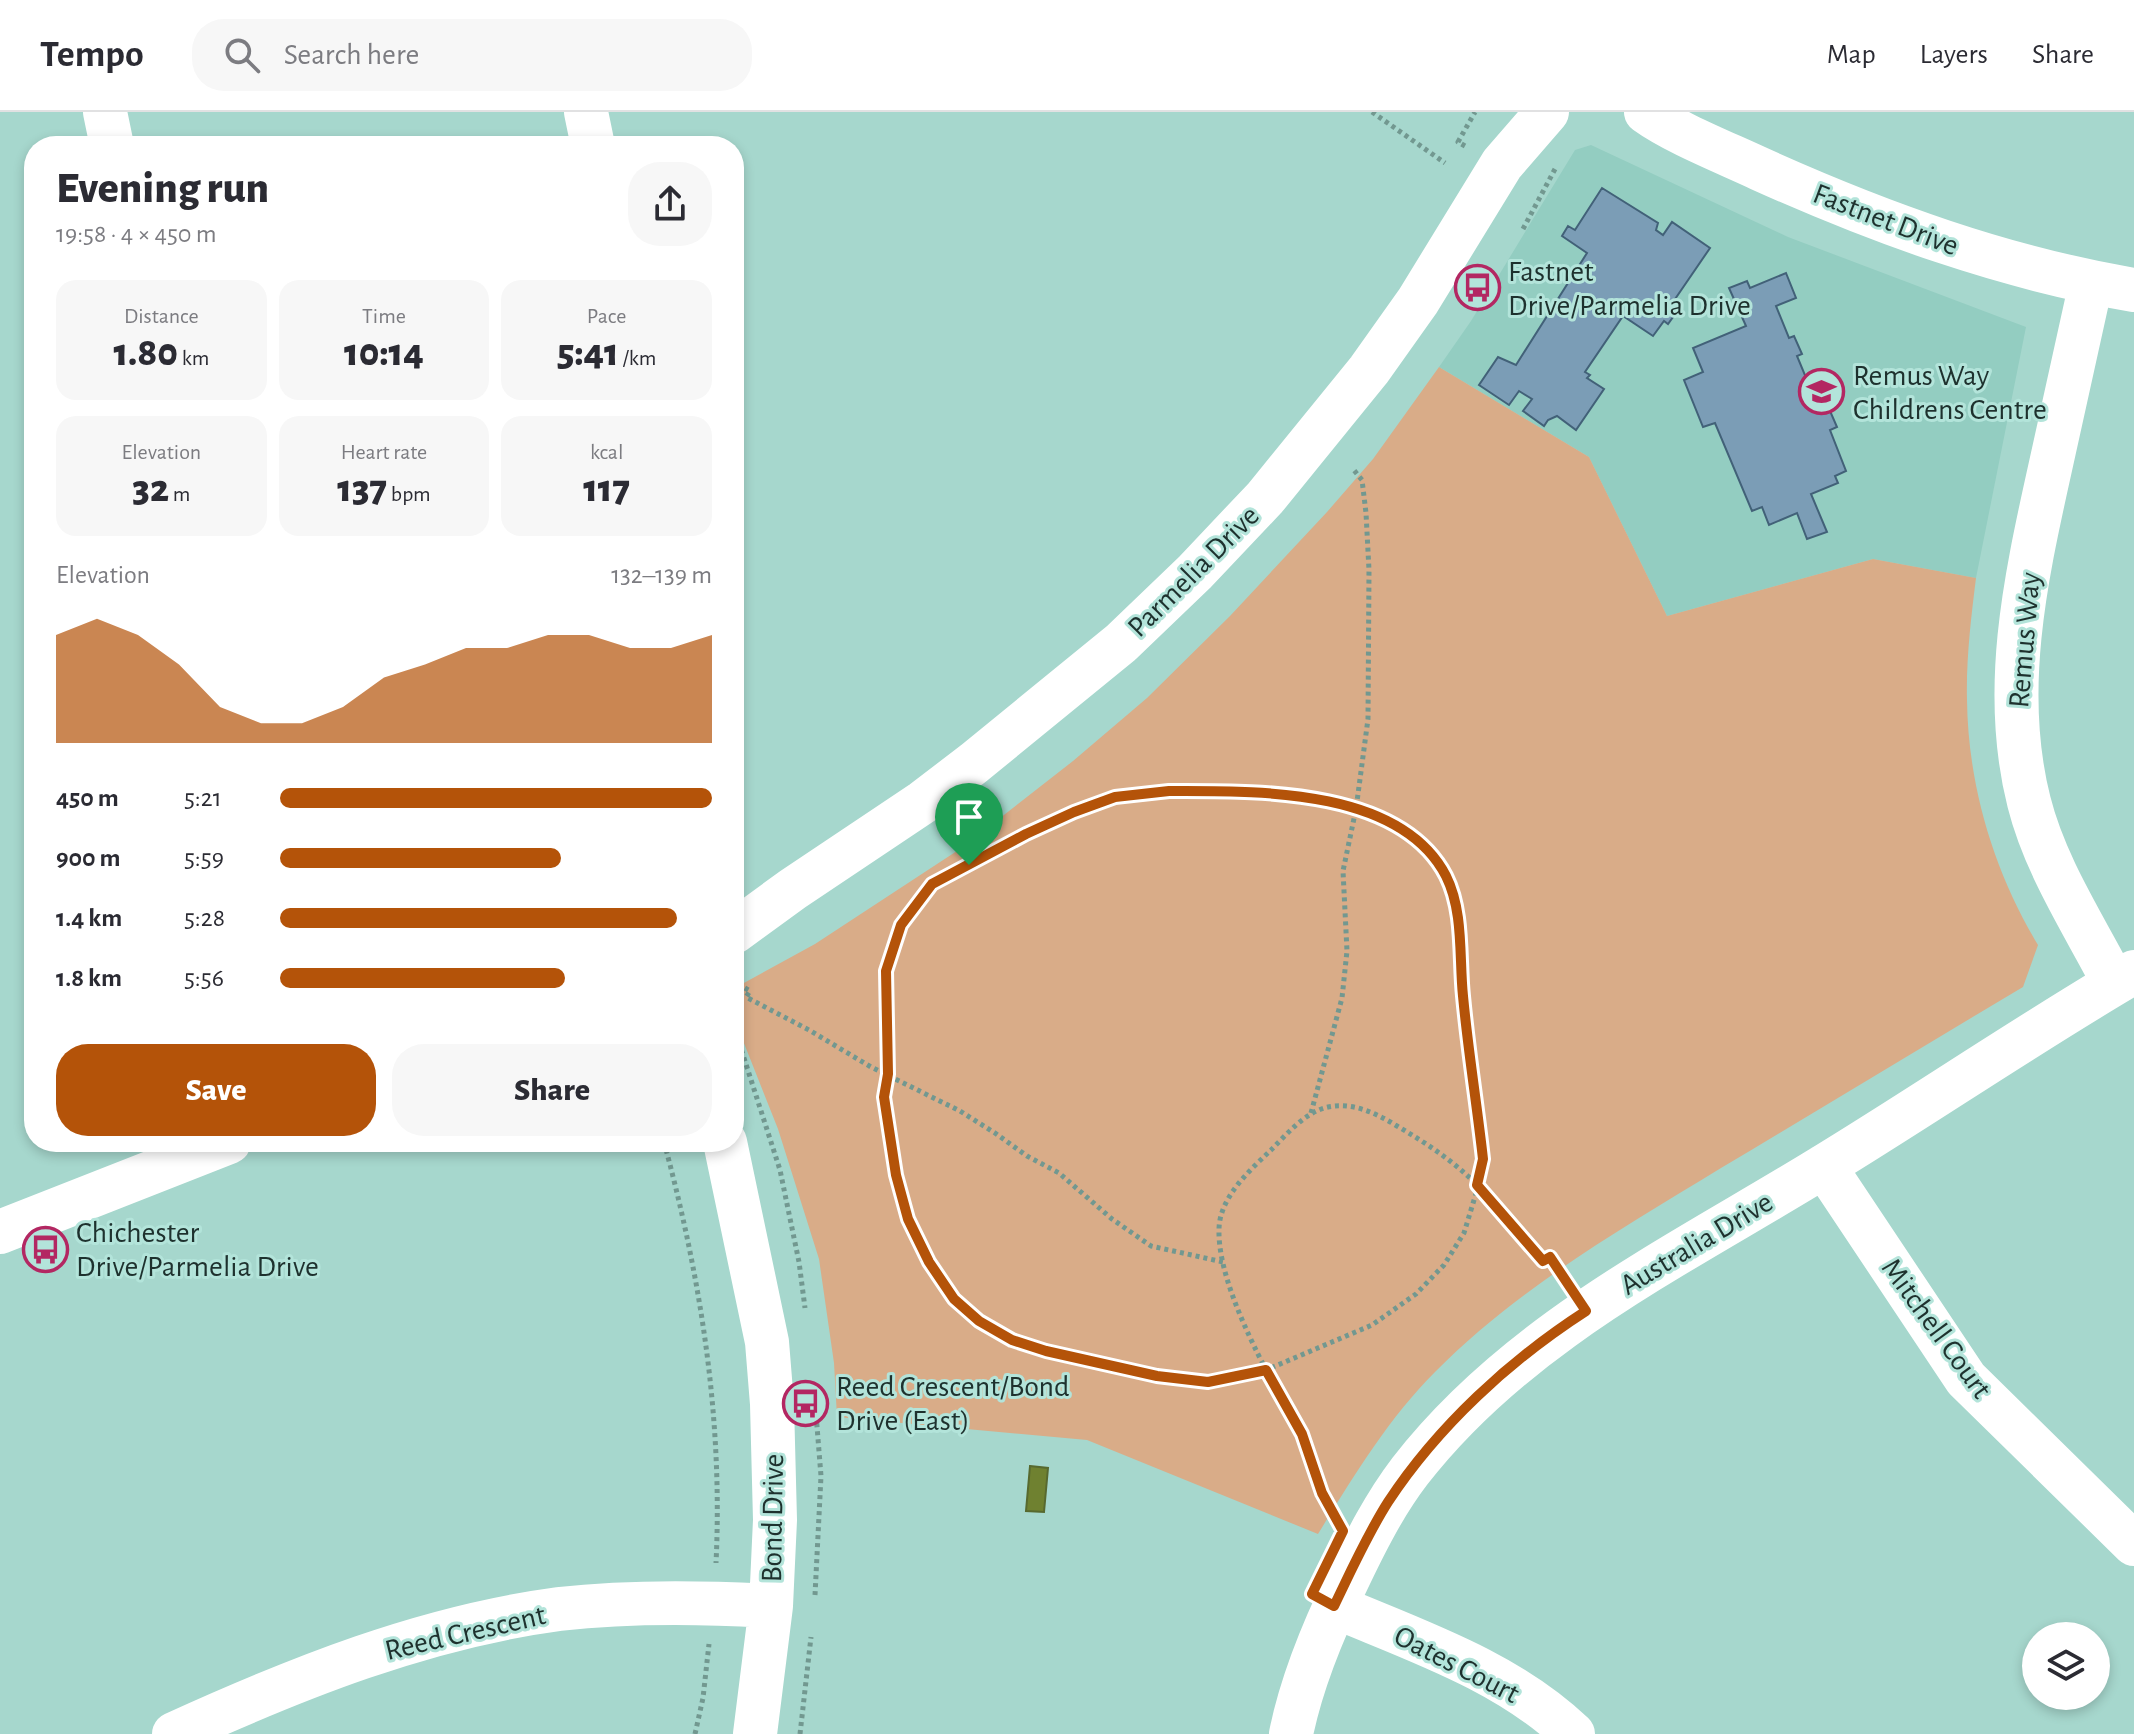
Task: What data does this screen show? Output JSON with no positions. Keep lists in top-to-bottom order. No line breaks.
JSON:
{"streets":{"street":["Fastnet Drive","Parmelia Drive","Remus Way","Australia Drive","Mitchell Court","Bond Drive","Reed Crescent","Oates Court"]},"crossings":[["Fastnet Drive","Remus Way"],["Remus Way","Australia Drive"],["Australia Drive","Mitchell Court"],["Australia Drive","Oates Court"],["Bond Drive","Reed Crescent"]],"places":{"bus stop":["Fastnet Drive/Parmelia Drive","Chichester Drive/Parmelia Drive","Reed Crescent/Bond Drive (East)"],"school or university":["Remus Way Childrens Centre"]},"page":{"header":"Tempo","search":"Search here","nav":["Map","Layers","Share"],"heading":["Evening run","19:58 · 4 × 450 m"],"stats":[["Distance","1.80 km"],["Time","10:14"],["Pace","5:41 /km"],["Elevation","32 m"],["Heart rate","137 bpm"],["kcal","117"]],"chart":["Elevation","132–139 m"],"list":[{"name":"450 m","note":"5:21"},{"name":"900 m","note":"5:59"},{"name":"1.4 km","note":"5:28"},{"name":"1.8 km","note":"5:56"}],"buttons":["Save","Share"]}}
